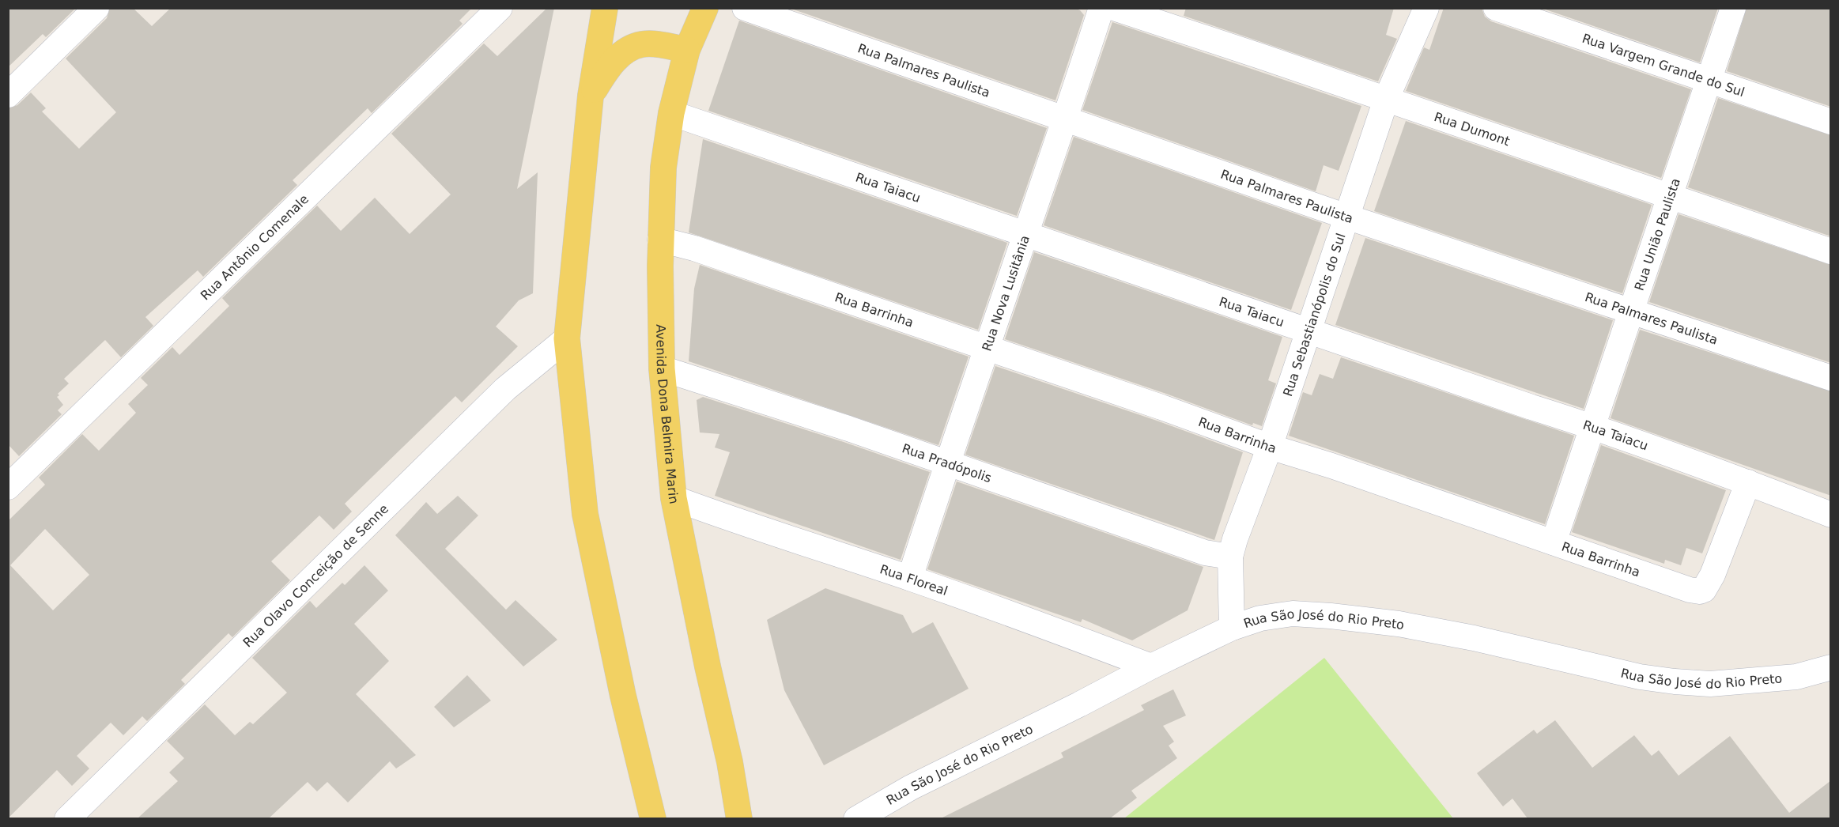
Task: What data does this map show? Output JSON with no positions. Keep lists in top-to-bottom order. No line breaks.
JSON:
{"streets":{"main road":["Avenida Dona Belmira Marin"],"street":["Rua Vargem Grande do Sul","Rua Palmares Paulista","Rua Dumont","Rua Taiacu","Rua União Paulista","Rua Antônio Comenale","Rua Nova Lusitânia","Rua Barrinha","Rua Sebastianópolis do Sul","Rua Pradópolis","Rua Olavo Conceição de Senne","Rua Floreal","Rua São José do Rio Preto"]},"crossings":[["Rua Vargem Grande do Sul","Rua União Paulista"],["Rua Palmares Paulista","Rua União Paulista"],["Rua Palmares Paulista","Rua Nova Lusitânia"],["Rua Palmares Paulista","Rua Sebastianópolis do Sul"],["Rua Dumont","Rua União Paulista"],["Rua Dumont","Rua Sebastianópolis do Sul"],["Rua Taiacu","Rua União Paulista"],["Rua Taiacu","Rua Nova Lusitânia"],["Rua Taiacu","Rua Barrinha"],["Rua Taiacu","Rua Sebastianópolis do Sul"],["Rua Taiacu","Avenida Dona Belmira Marin"],["Rua União Paulista","Rua Barrinha"],["Rua Nova Lusitânia","Rua Barrinha"],["Rua Nova Lusitânia","Rua Pradópolis"],["Rua Nova Lusitânia","Rua Floreal"],["Rua Barrinha","Rua Sebastianópolis do Sul"],["Rua Barrinha","Avenida Dona Belmira Marin"],["Rua Sebastianópolis do Sul","Rua Pradópolis"],["Rua Sebastianópolis do Sul","Rua São José do Rio Preto"],["Avenida Dona Belmira Marin","Rua Pradópolis"],["Avenida Dona Belmira Marin","Rua Floreal"],["Rua Floreal","Rua São José do Rio Preto"]]}
